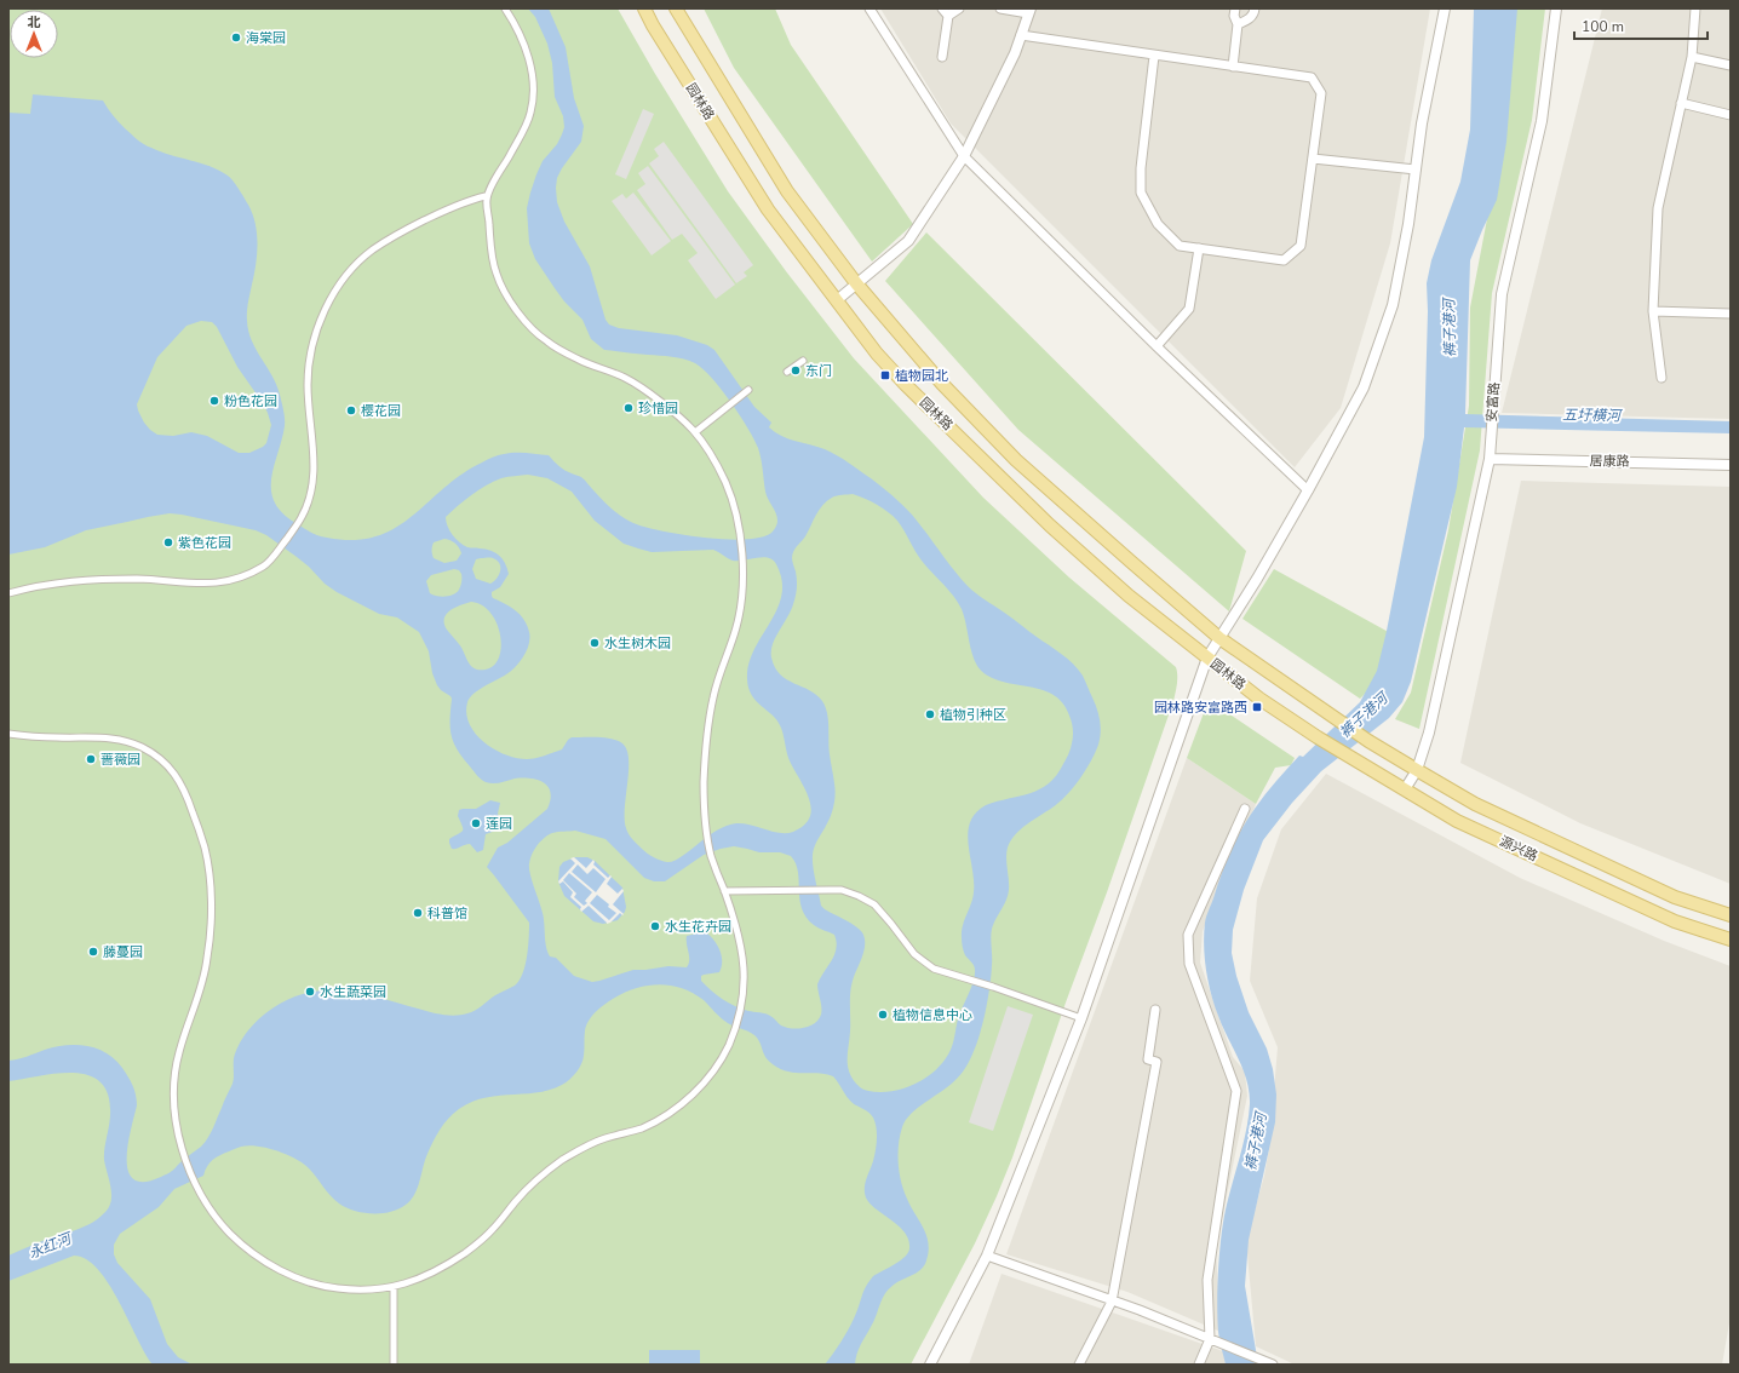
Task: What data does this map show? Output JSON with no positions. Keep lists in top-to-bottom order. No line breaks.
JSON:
{"streets":{"main road":["园林路","源兴路"],"street":["安富路","居康路"]},"crossings":[["园林路","源兴路"],["安富路","居康路"],["安富路","源兴路"]],"water":["裤子港河","五圩横河","永红河"],"places":{"other":["海棠园","东门","粉色花园","珍惜园","樱花园","紫色花园","水生树木园","植物引种区","蔷薇园","莲园","科普馆","水生花卉园","藤蔓园","水生蔬菜园","植物信息中心"],"transit":["植物园北","园林路安富路西"]},"scale_bar":"100 m","north":"top"}
